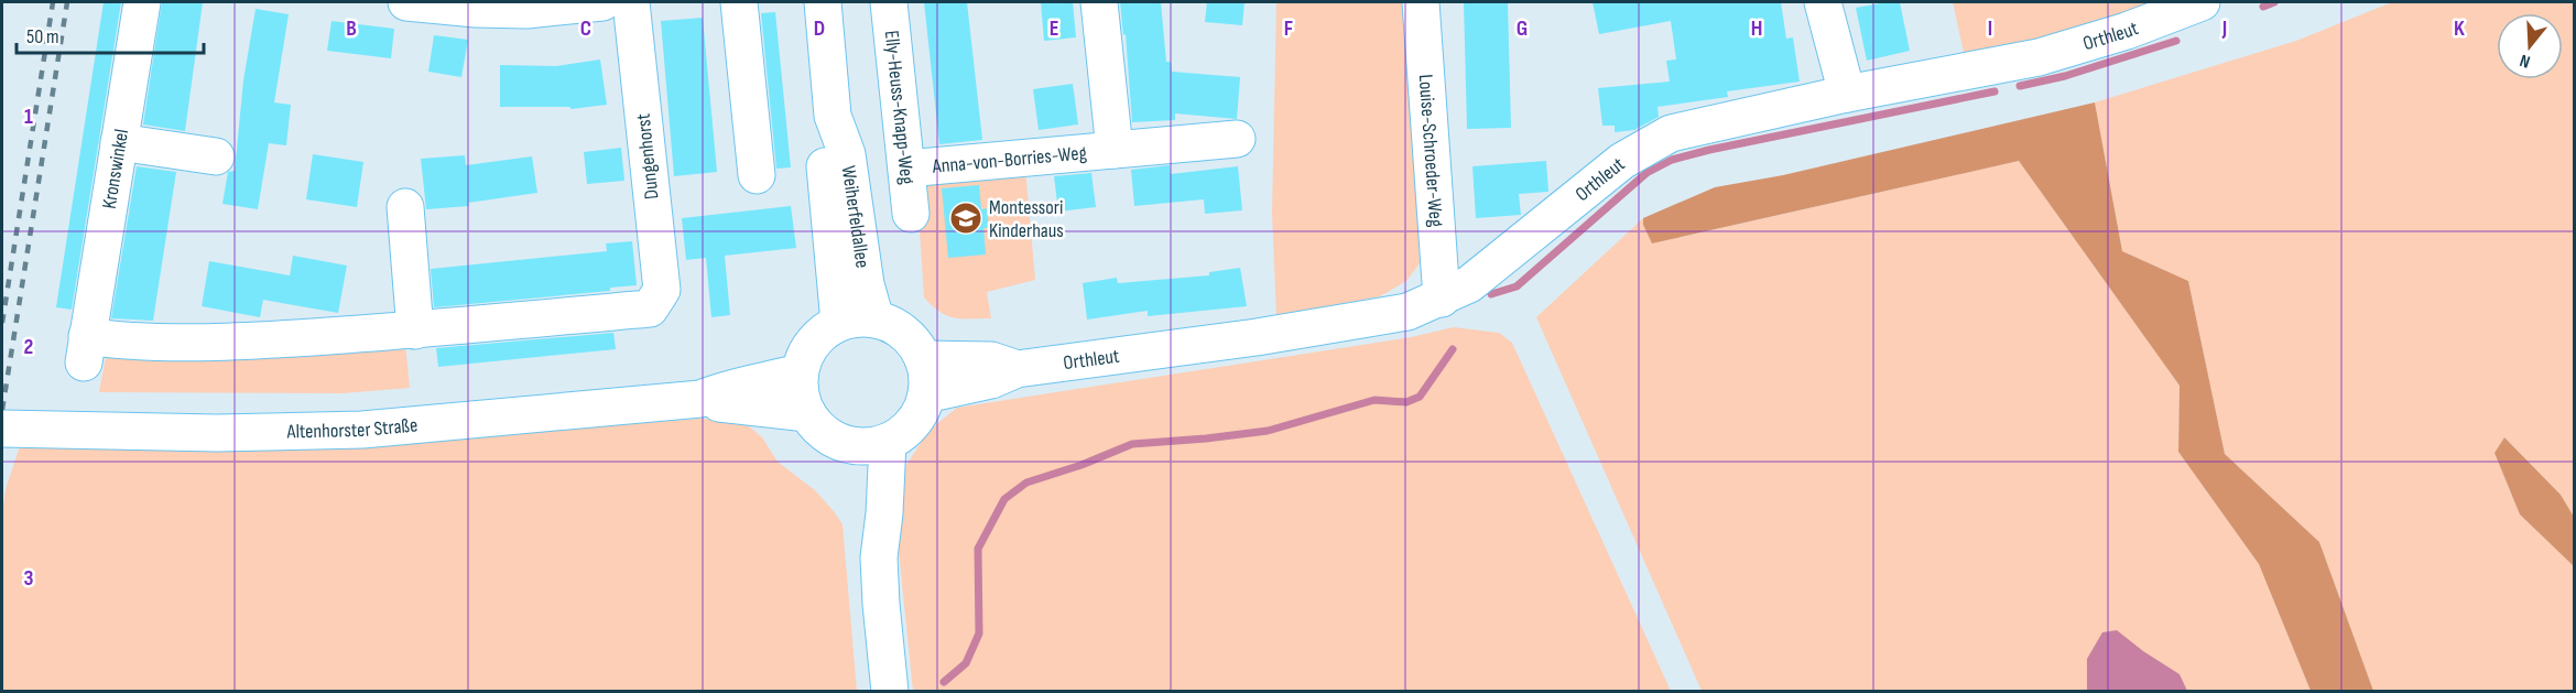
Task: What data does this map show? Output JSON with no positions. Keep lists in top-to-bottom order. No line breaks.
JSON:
{"streets":{"street":["Orthleut","Elly-Heuss-Knapp-Weg","Louise-Schroeder-Weg","Dungenhorst","Anna-von-Borries-Weg","Kronswinkel","Weiherfeldallee","Altenhorster Straße"]},"crossings":[["Orthleut","Louise-Schroeder-Weg"],["Orthleut","Weiherfeldallee"],["Orthleut","Altenhorster Straße"],["Elly-Heuss-Knapp-Weg","Anna-von-Borries-Weg"],["Dungenhorst","Kronswinkel"],["Weiherfeldallee","Altenhorster Straße"]],"places":{"school or university":["Montessori Kinderhaus"]},"scale_bar":"50 m","north":"bottom","grid":{"columns":["B","C","D","E","F","G","H","I","J","K"],"rows":["1","2","3"]}}
